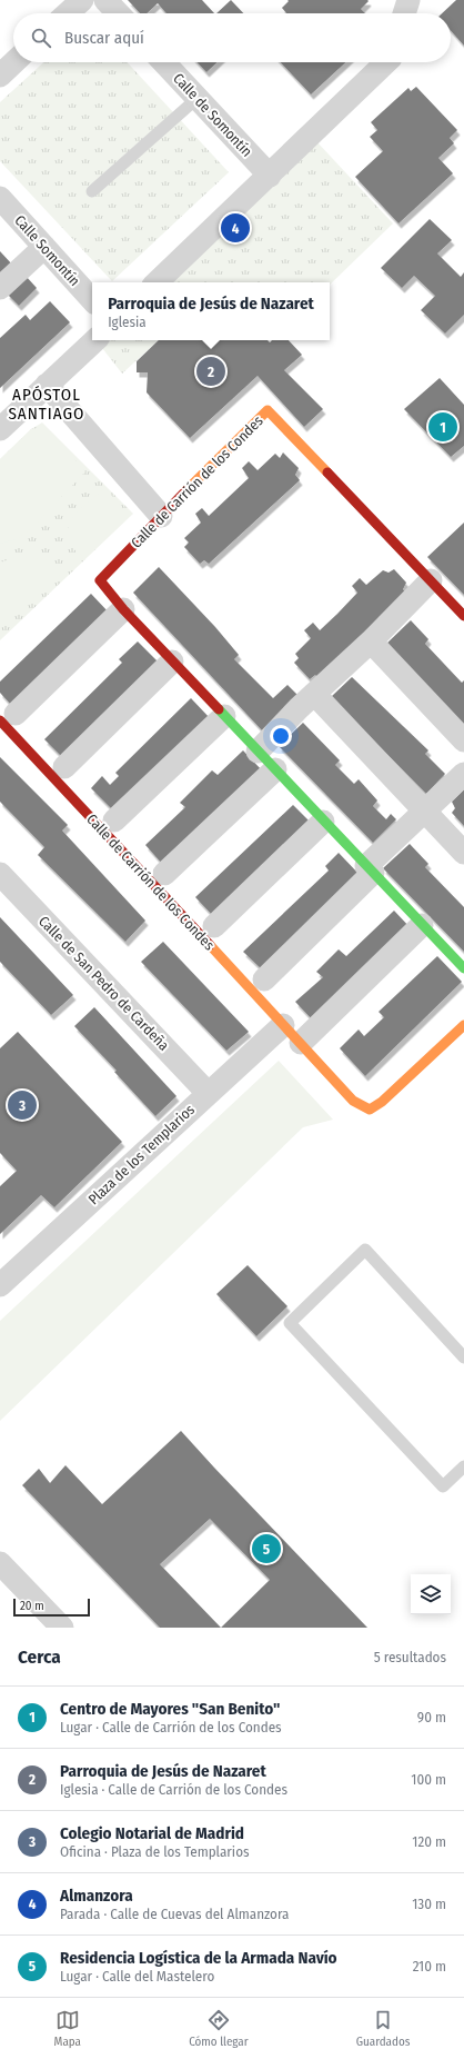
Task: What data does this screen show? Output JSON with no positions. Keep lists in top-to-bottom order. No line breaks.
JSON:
{"streets":{"street":["Calle de Somontín","Calle Somontín","Calle de Carrión de los Condes","Calle de San Pedro de Cardeña","Plaza de los Templarios"]},"crossings":[["Calle de Carrión de los Condes","Plaza de los Templarios"],["Calle de San Pedro de Cardeña","Plaza de los Templarios"]],"districts":["APÓSTOL SANTIAGO"],"scale_bar":"20 m","page":{"search":"Buscar aquí","pins":["4","2","1","3","5"],"popup":["Parroquia de Jesús de Nazaret","Iglesia"],"scale":"20 m","heading":["Cerca","5 resultados"],"list":[{"mark":"1","name":"Centro de Mayores \"San Benito\"","note":"Lugar · Calle de Carrión de los Condes","value":"90 m"},{"mark":"2","name":"Parroquia de Jesús de Nazaret","note":"Iglesia · Calle de Carrión de los Condes","value":"100 m"},{"mark":"3","name":"Colegio Notarial de Madrid","note":"Oficina · Plaza de los Templarios","value":"120 m"},{"mark":"4","name":"Almanzora","note":"Parada · Calle de Cuevas del Almanzora","value":"130 m"},{"mark":"5","name":"Residencia Logística de la Armada Navío","note":"Lugar · Calle del Mastelero","value":"210 m"}],"nav":["Mapa","Cómo llegar","Guardados"]}}
